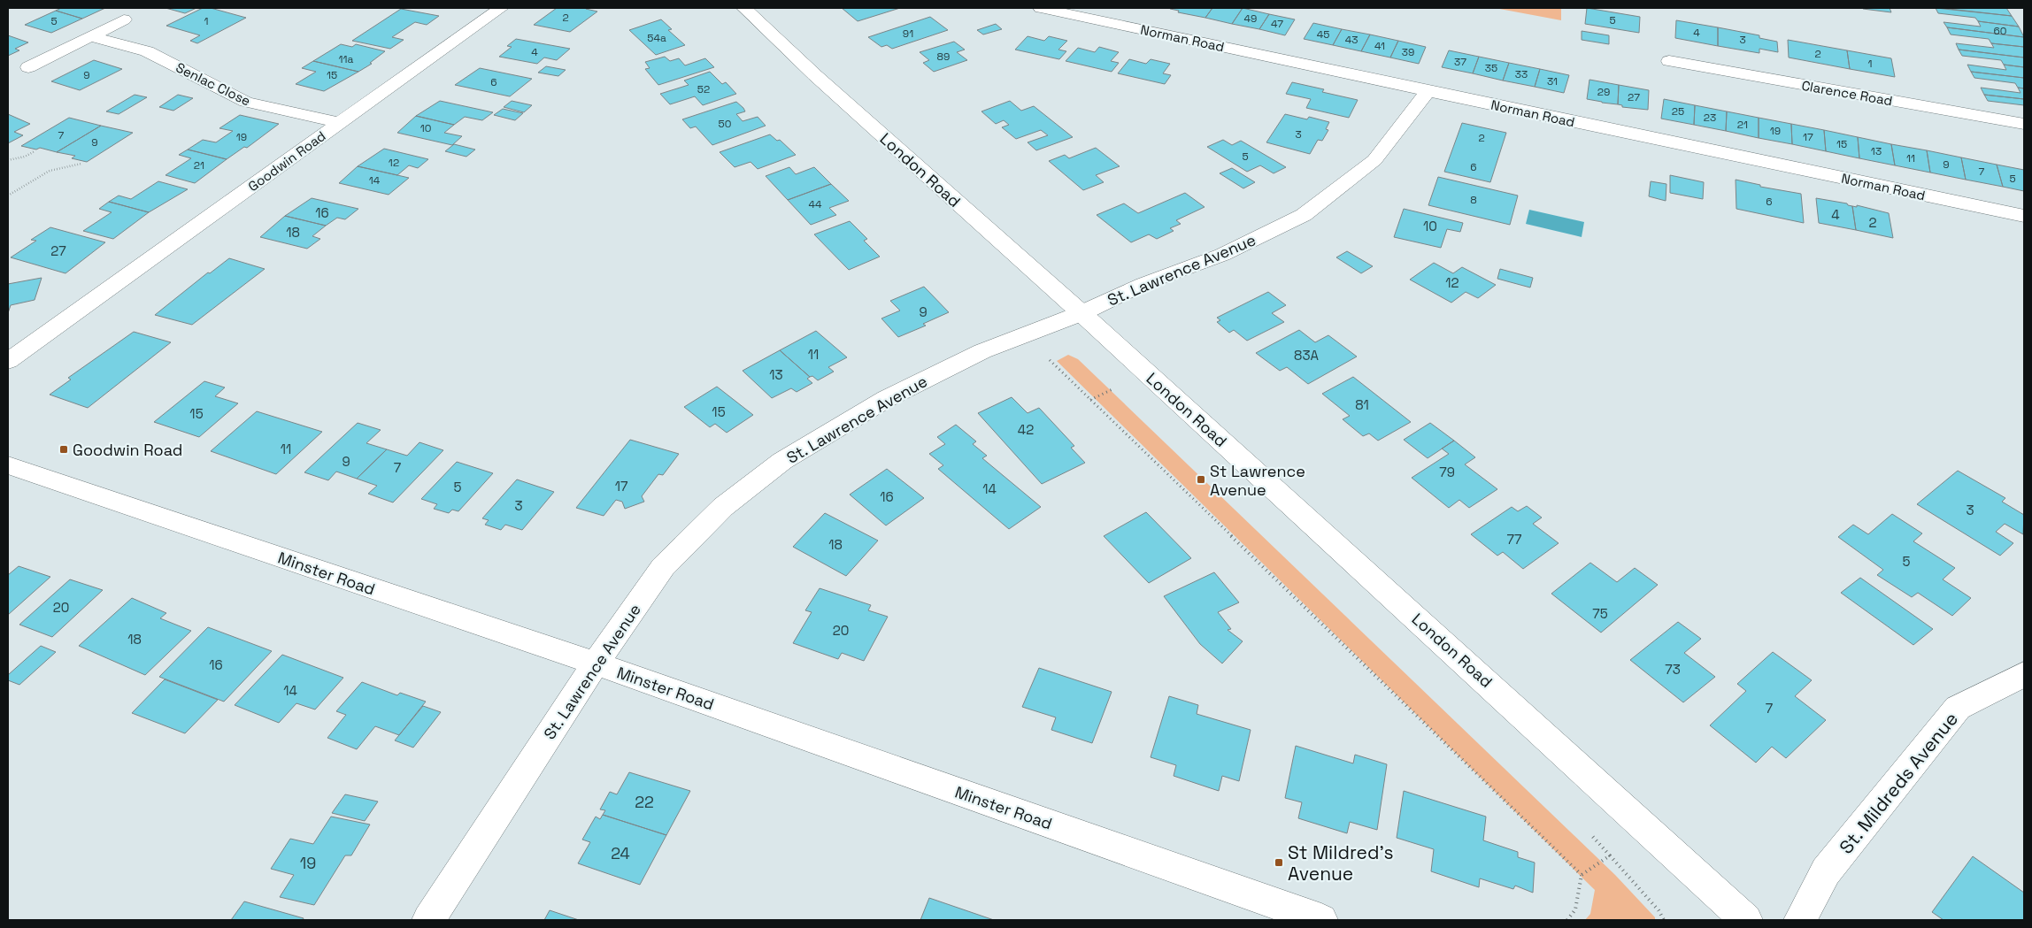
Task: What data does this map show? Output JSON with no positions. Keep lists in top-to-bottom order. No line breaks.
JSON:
{"streets":{"street":["Norman Road","Senlac Close","Clarence Road","Goodwin Road","London Road","St. Lawrence Avenue","Minster Road","St. Mildreds Avenue"]},"crossings":[["Norman Road","St. Lawrence Avenue"],["Senlac Close","Goodwin Road"],["London Road","St. Lawrence Avenue"],["St. Lawrence Avenue","Minster Road"]],"places":{"transit":["Goodwin Road","St Lawrence Avenue","St Mildred's Avenue"]},"house_numbers":["2","49","5","5","1","47","60","4","91","45","54a","43","3","41","4","39","2","89","11a","37","1","35","33","9","15","31","6","52","29","27","25","23","50","21","10","19","3","7","19","17","2","9","15","13","5","11","12","9","21","6","7","5","14","8","6","44","16","4","2","10","18","27","12","9","11","83A","13","81","15","15","42","11","9","7","79","17","5","14","16","3","3","77","18","5","20","75","20","18","16","73","14","7","22","24","19"]}
